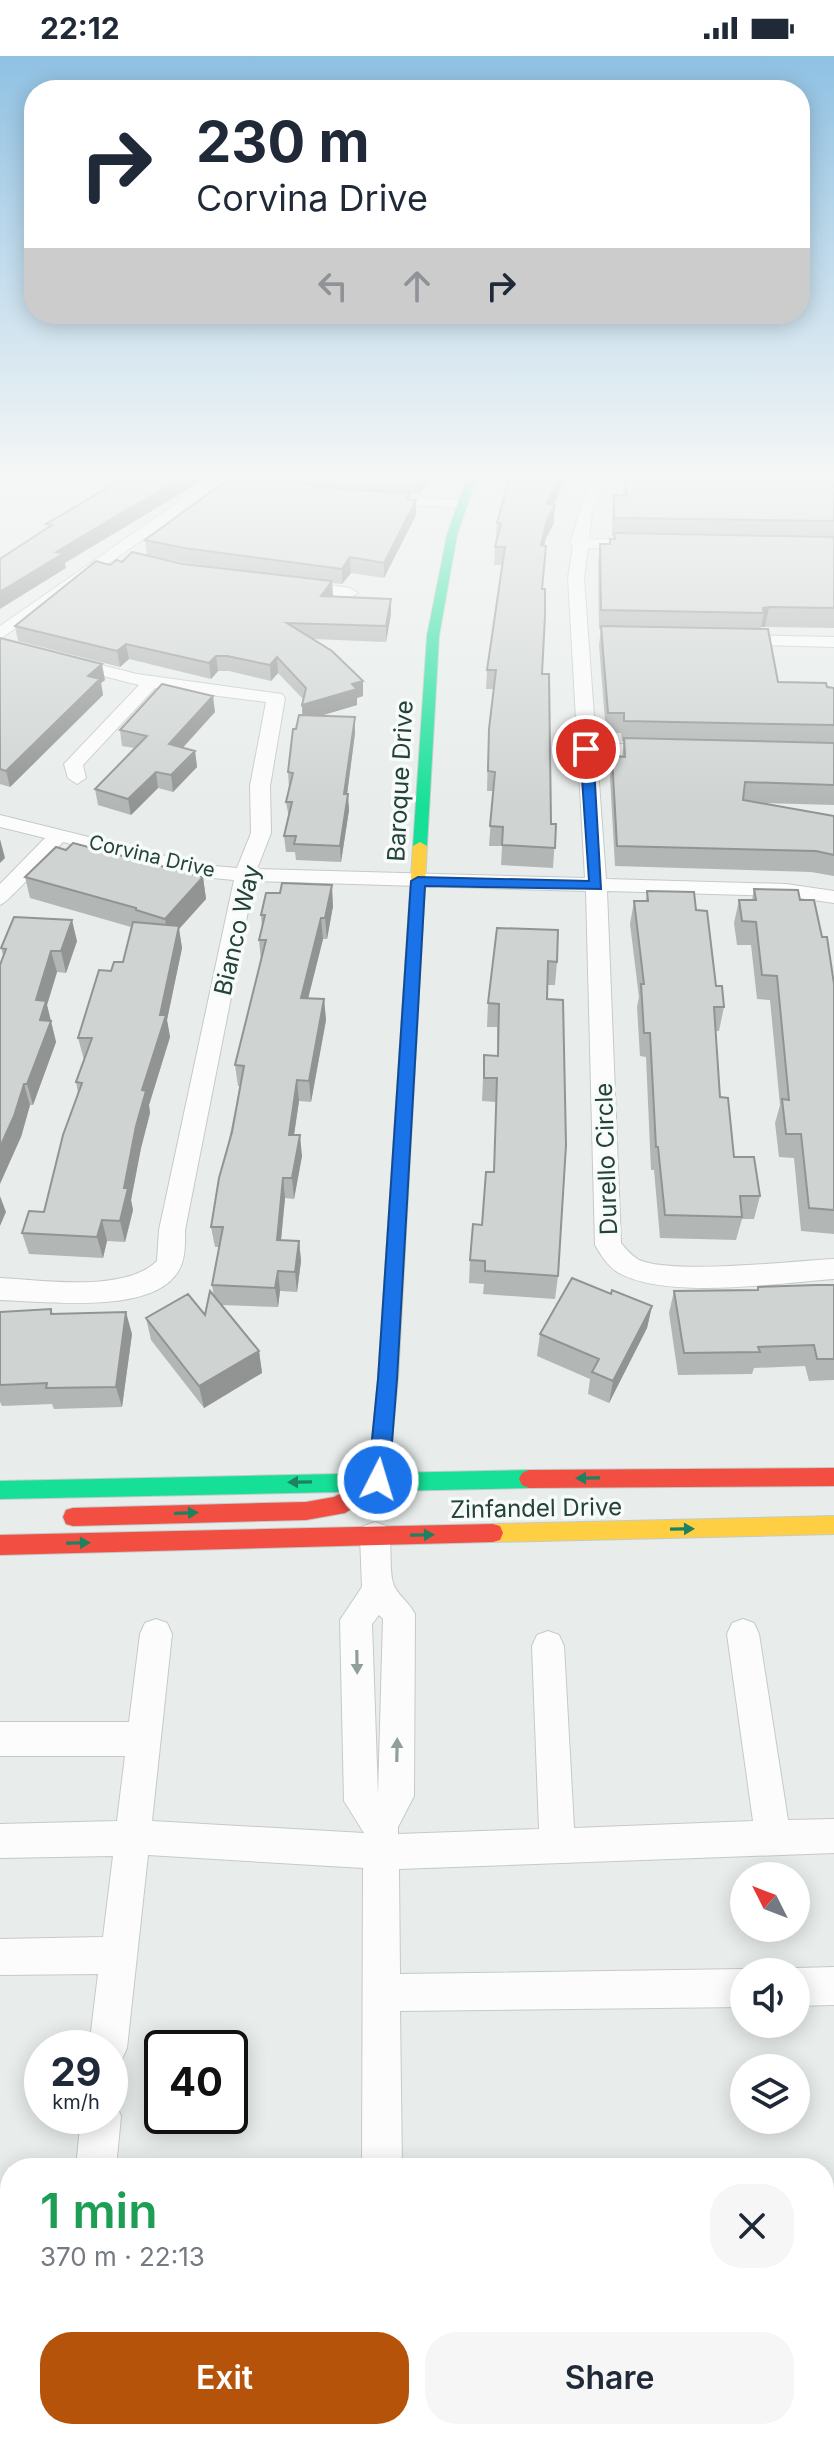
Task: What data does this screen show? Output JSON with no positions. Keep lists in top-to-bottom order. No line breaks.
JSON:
{"streets":{"street":["Baroque Drive","Corvina Drive","Bianco Way","Durello Circle","Zinfandel Drive"]},"crossings":[["Baroque Drive","Corvina Drive"],["Baroque Drive","Zinfandel Drive"],["Corvina Drive","Bianco Way"],["Corvina Drive","Durello Circle"]],"north":"top left","page":{"status":"22:12","turn":["230 m","Corvina Drive"],"speed":"29 km/h","limit":"40","heading":["1 min","370 m · 22:13"],"buttons":["Exit","Share"]}}
